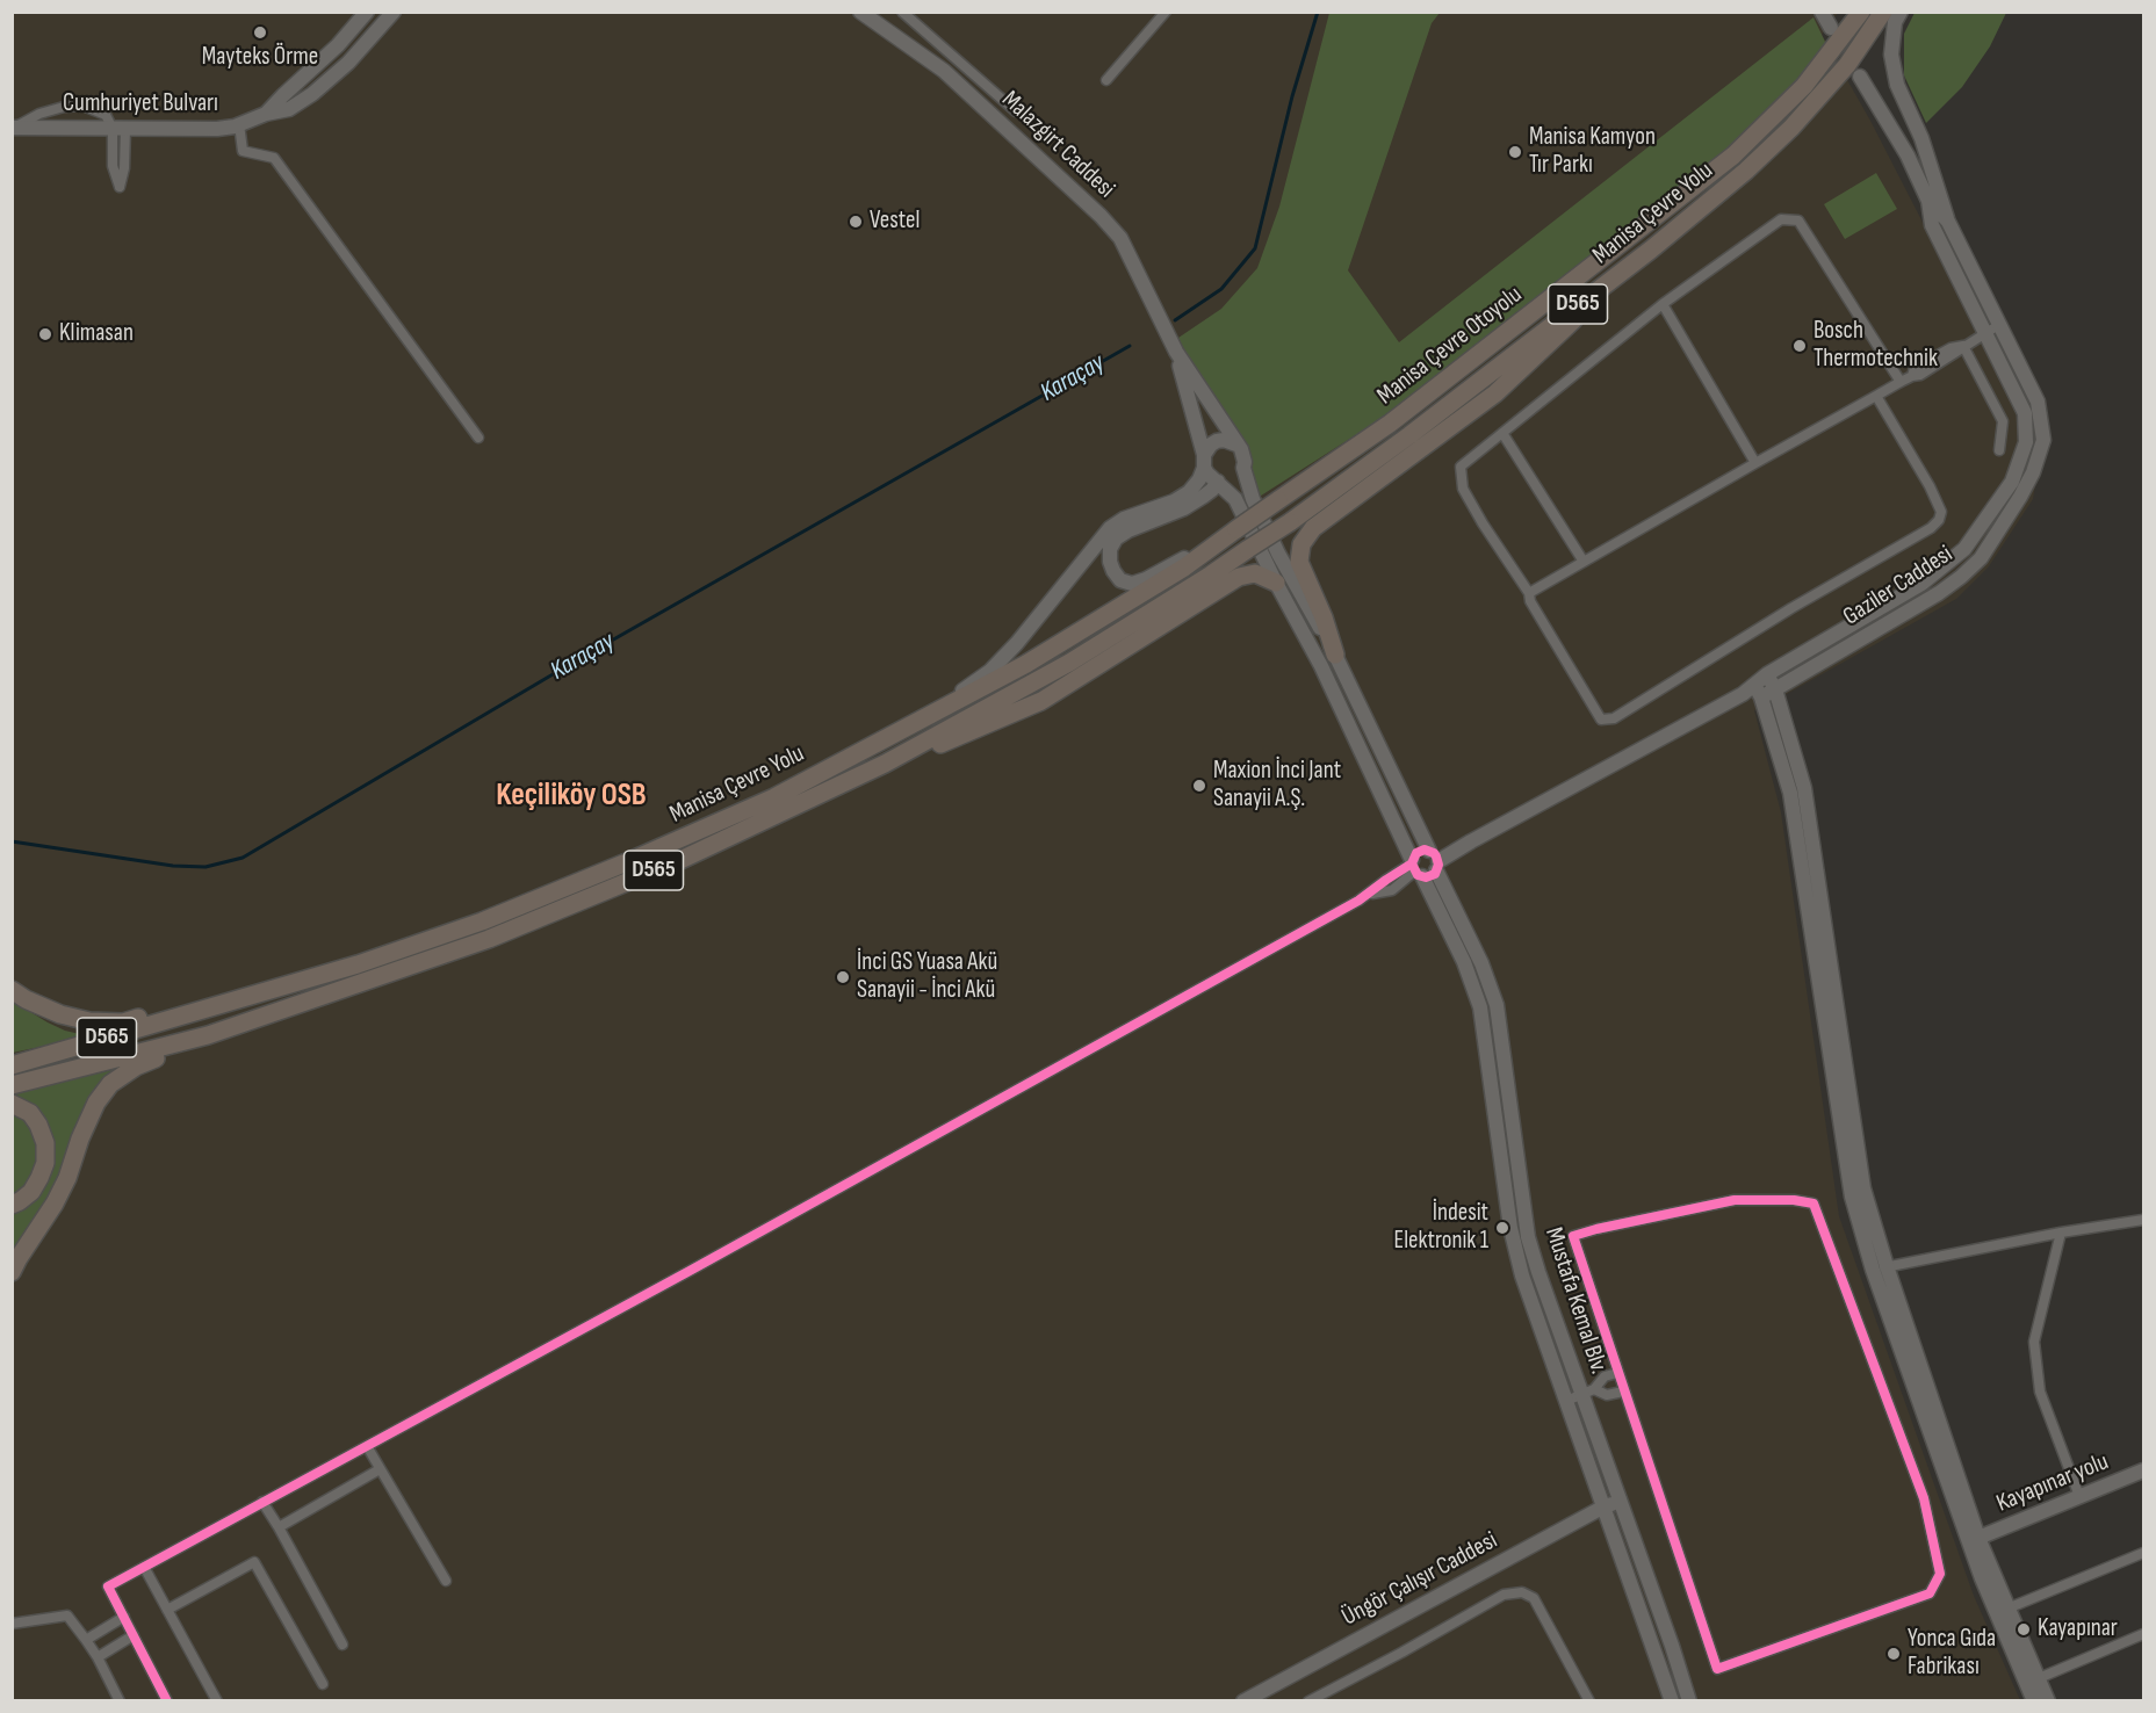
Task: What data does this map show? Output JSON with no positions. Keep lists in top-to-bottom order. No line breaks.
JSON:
{"streets":{"highway":["Manisa Çevre Yolu","D565","Manisa Çevre Otoyolu"],"street":["Cumhuriyet Bulvarı","Malazgirt Caddesi","Gaziler Caddesi","Mustafa Kemal Blv.","Kayapınar yolu","Üngör Çalışır Caddesi"]},"crossings":[["Manisa Çevre Yolu","Manisa Çevre Otoyolu"],["Gaziler Caddesi","Mustafa Kemal Blv."],["Mustafa Kemal Blv.","Üngör Çalışır Caddesi"]],"districts":["Keçiliköy OSB"],"water":["Karaçay"],"places":["Mayteks Örme","Manisa Kamyon Tır Parkı","Vestel","Klimasan","Bosch Thermotechnik","Maxion İnci Jant Sanayii A.Ş.","İnci GS Yuasa Akü Sanayii - İnci Akü","İndesit Elektronik 1","Kayapınar","Yonca Gıda Fabrikası"]}
